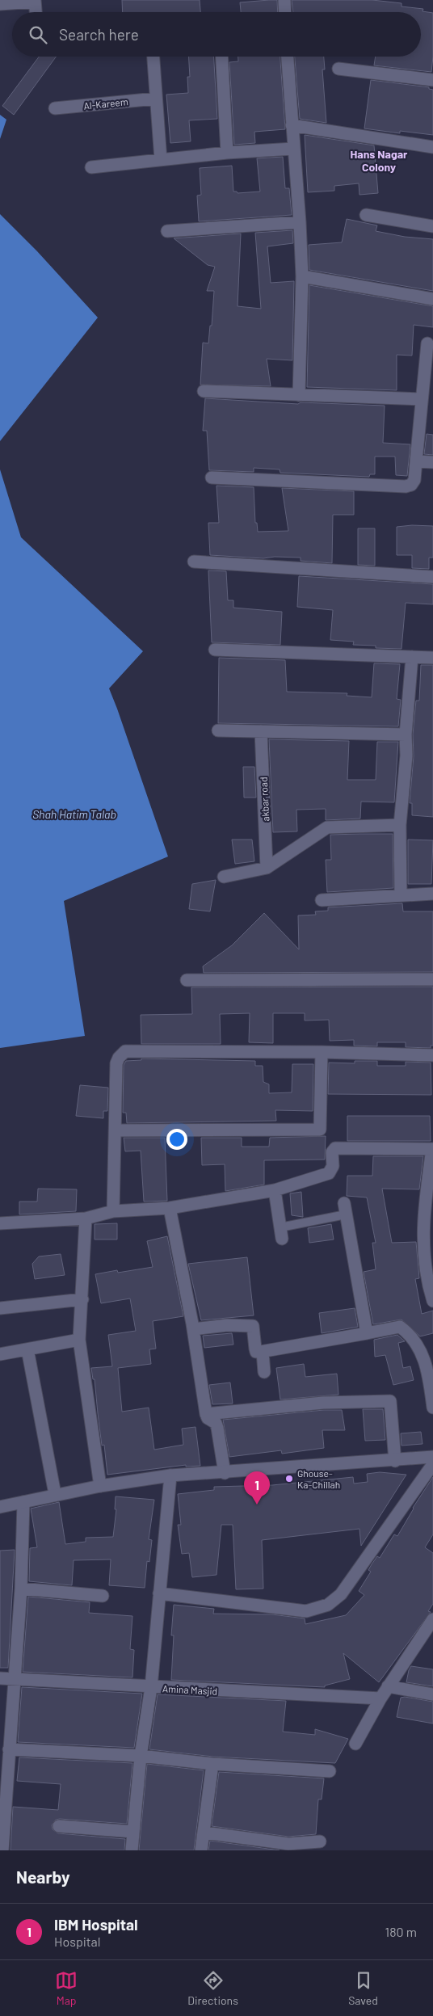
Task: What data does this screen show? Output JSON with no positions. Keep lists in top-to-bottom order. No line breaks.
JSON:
{"streets":{"street":["Al-Kareem","akbar road","Amina Masjid"]},"districts":["Hans Nagar Colony"],"water":["Shah Hatim Talab"],"places":["Ghouse- Ka-Chillah"],"page":{"search":"Search here","pins":"1","heading":"Nearby","list":[{"mark":"1","name":"IBM Hospital","note":"Hospital","value":"180 m"}],"nav":["Map","Directions","Saved"]}}
